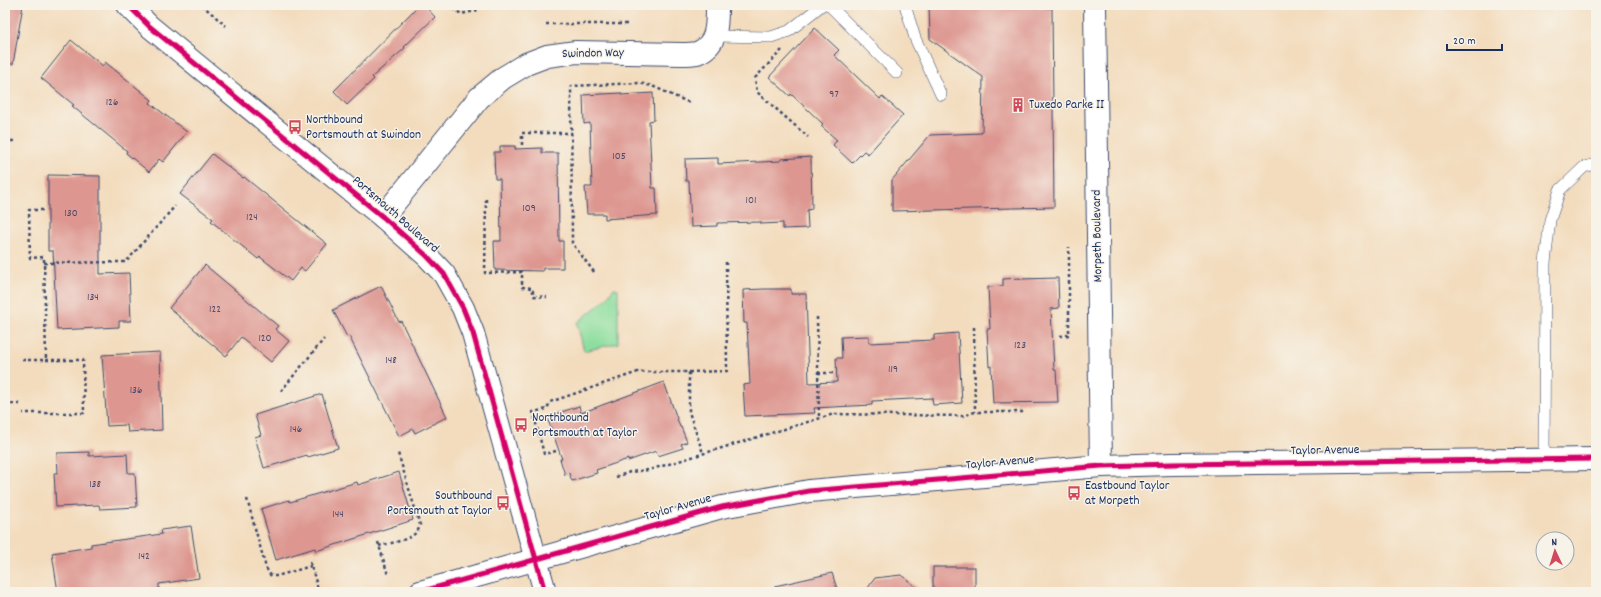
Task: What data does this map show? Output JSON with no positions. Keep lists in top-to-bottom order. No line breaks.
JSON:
{"streets":{"street":["Swindon Way","Portsmouth Boulevard","Morpeth Boulevard","Taylor Avenue"]},"crossings":[["Swindon Way","Portsmouth Boulevard"],["Portsmouth Boulevard","Taylor Avenue"],["Morpeth Boulevard","Taylor Avenue"]],"places":{"building":["Tuxedo Parke II"],"bus stop":["Northbound Portsmouth at Swindon","Northbound Portsmouth at Taylor","Eastbound Taylor at Morpeth","Southbound Portsmouth at Taylor"]},"house_numbers":["97","126","105","101","109","130","124","134","122","120","123","148","119","136","146","138","144","142"],"scale_bar":"20 m","north":"top"}
